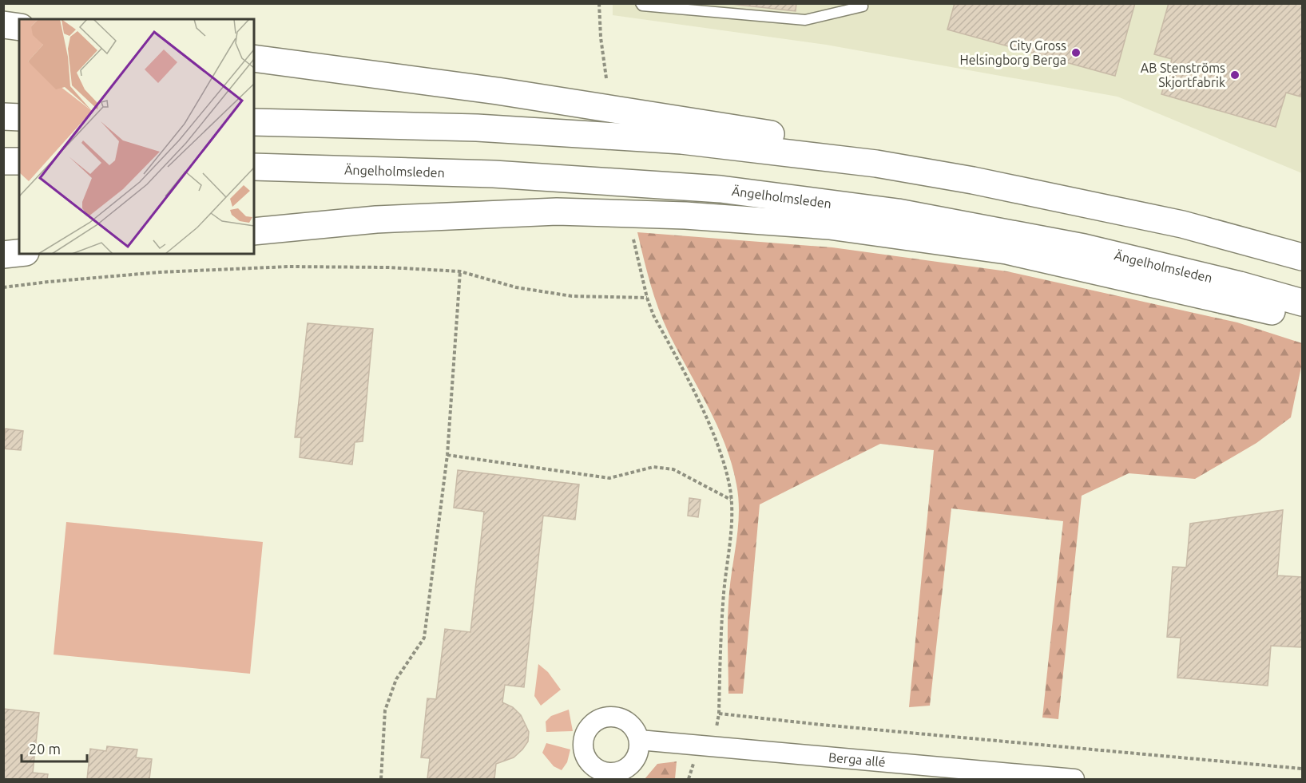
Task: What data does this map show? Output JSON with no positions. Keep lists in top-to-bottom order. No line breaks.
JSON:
{"streets":{"highway":["Ängelholmsleden"],"street":["Berga allé"]},"places":["City Gross Helsingborg Berga","AB Stenströms Skjortfabrik"],"scale_bar":"20 m"}
